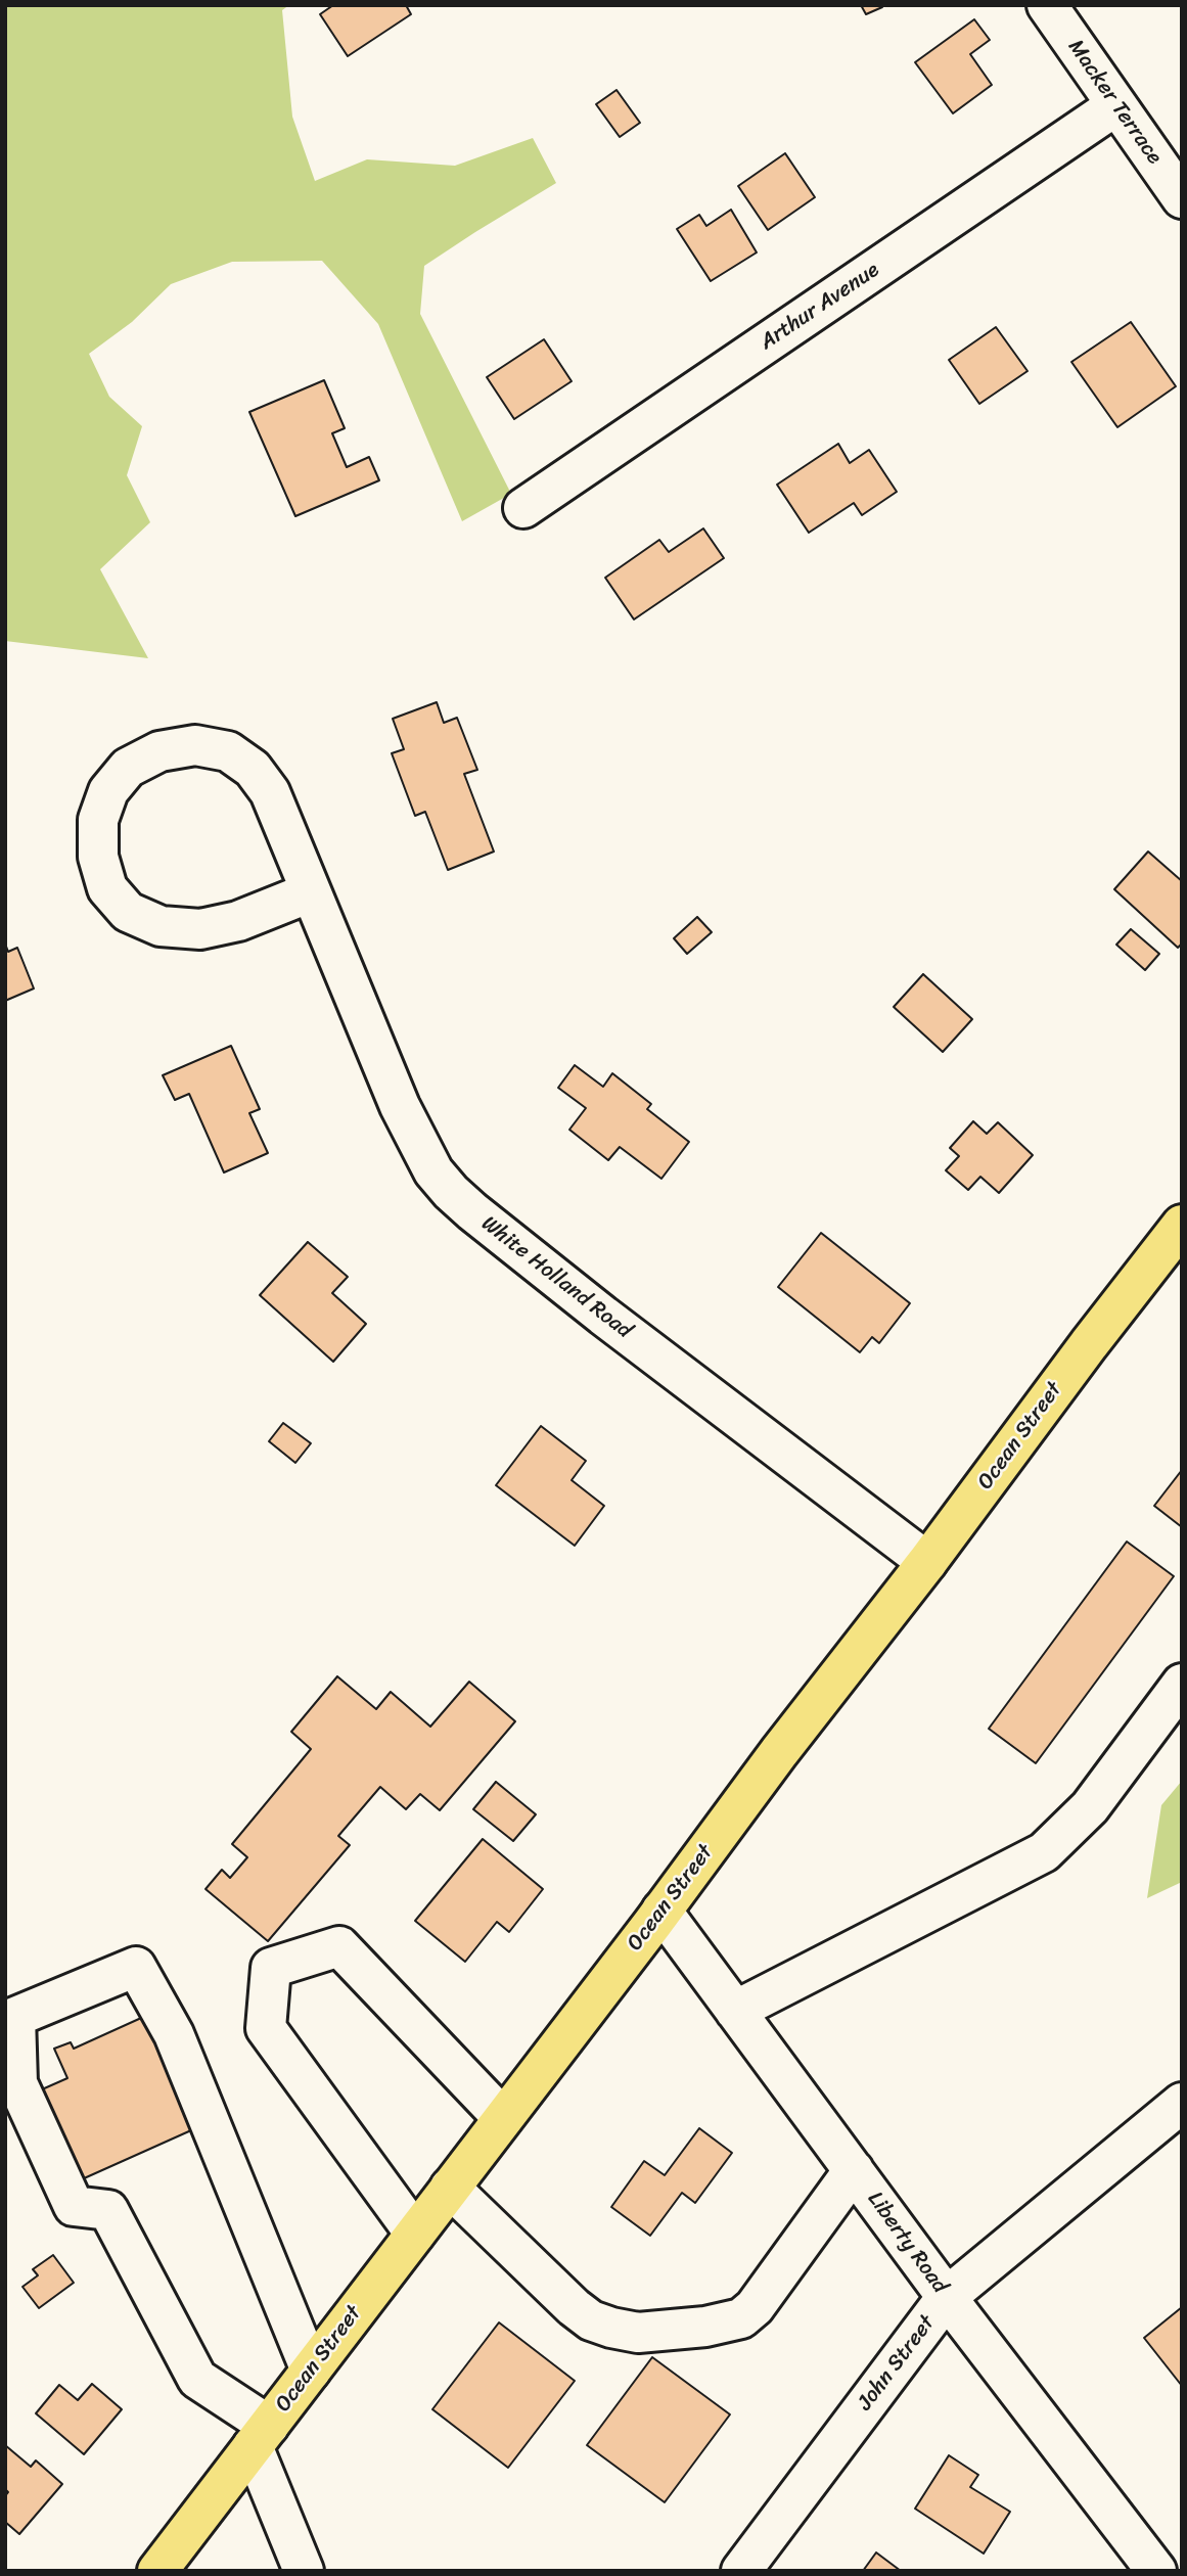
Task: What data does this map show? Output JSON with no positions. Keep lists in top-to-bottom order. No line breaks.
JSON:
{"streets":{"main road":["Ocean Street"],"street":["Macker Terrace","Arthur Avenue","White Holland Road","Liberty Road","John Street"]},"crossings":[["Macker Terrace","Arthur Avenue"],["White Holland Road","Ocean Street"],["Ocean Street","Liberty Road"],["Liberty Road","John Street"]]}
